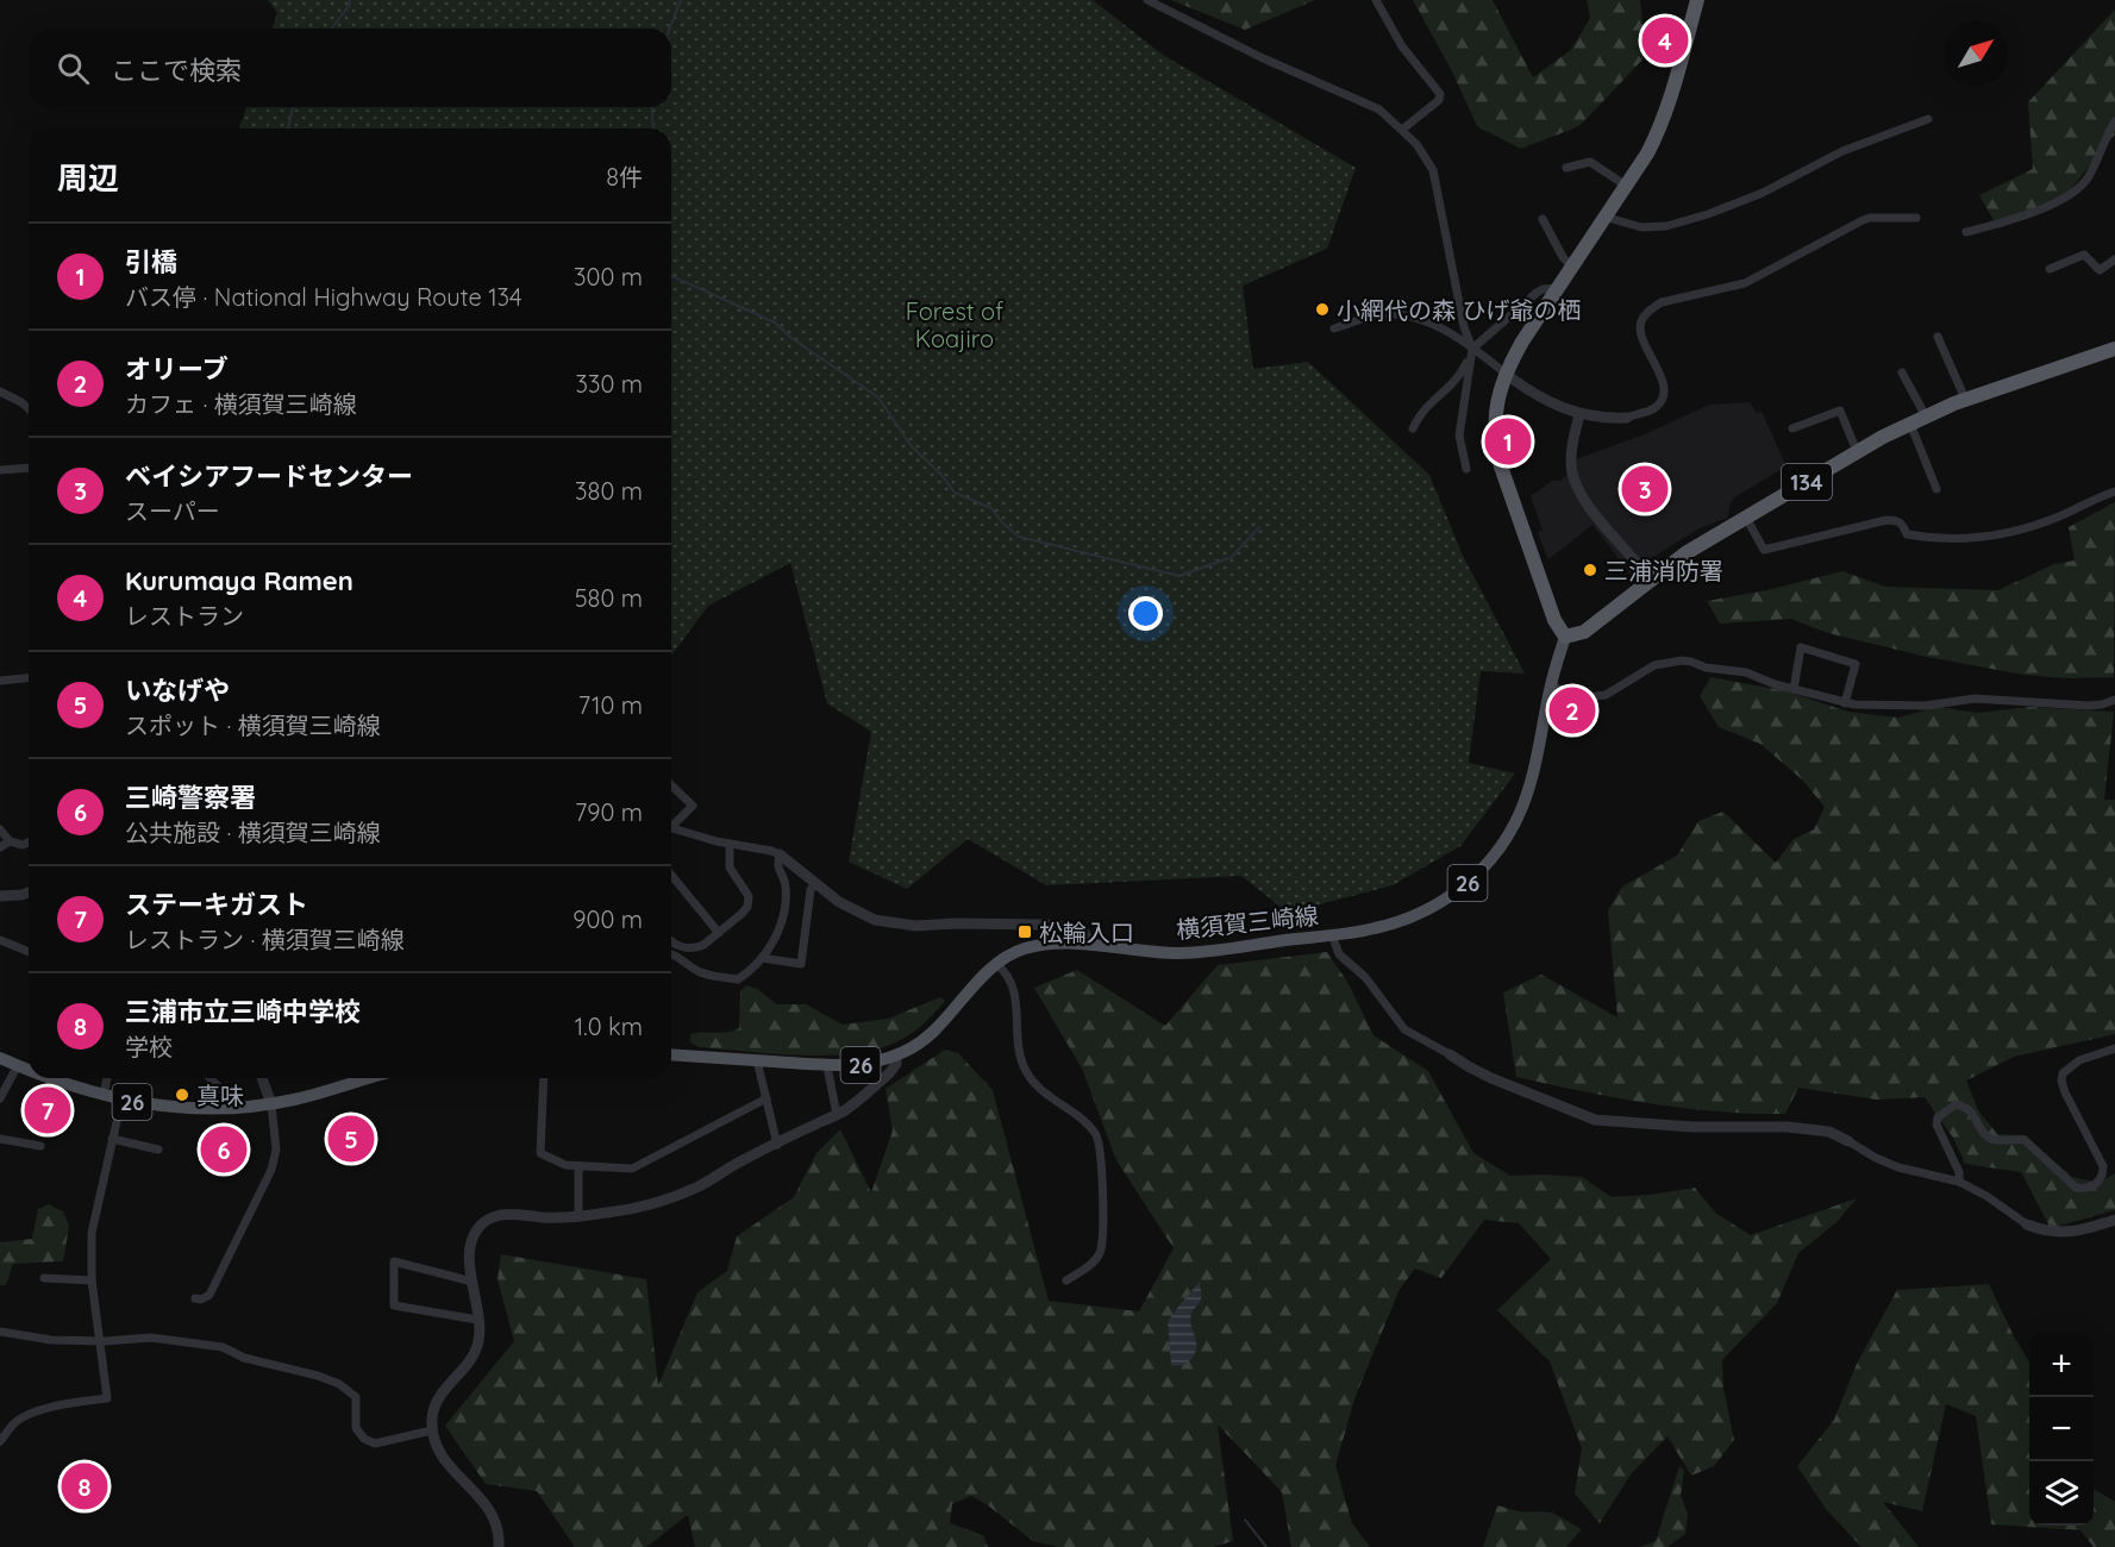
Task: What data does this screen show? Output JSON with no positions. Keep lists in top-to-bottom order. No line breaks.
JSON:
{"streets":{"highway":["134"],"main road":["26","横須賀三崎線"]},"crossings":[["134","横須賀三崎線"]],"parks":["Forest of Koajiro"],"places":{"other":["小網代の森 ひげ爺の栖","三浦消防署","真味"],"transit":["松輪入口"]},"north":"top right","page":{"pins":["4","1","3","2","7","5","6","8"],"search":"ここで検索","heading":["周辺","8件"],"list":[{"mark":"1","name":"引橋","note":"バス停 · National Highway Route 134","value":"300 m"},{"mark":"2","name":"オリーブ","note":"カフェ · 横須賀三崎線","value":"330 m"},{"mark":"3","name":"ベイシアフードセンター","note":"スーパー","value":"380 m"},{"mark":"4","name":"Kurumaya Ramen","note":"レストラン","value":"580 m"},{"mark":"5","name":"いなげや","note":"スポット · 横須賀三崎線","value":"710 m"},{"mark":"6","name":"三崎警察署","note":"公共施設 · 横須賀三崎線","value":"790 m"},{"mark":"7","name":"ステーキガスト","note":"レストラン · 横須賀三崎線","value":"900 m"},{"mark":"8","name":"三浦市立三崎中学校","note":"学校","value":"1.0 km"}],"map_buttons":["+","−"]}}
